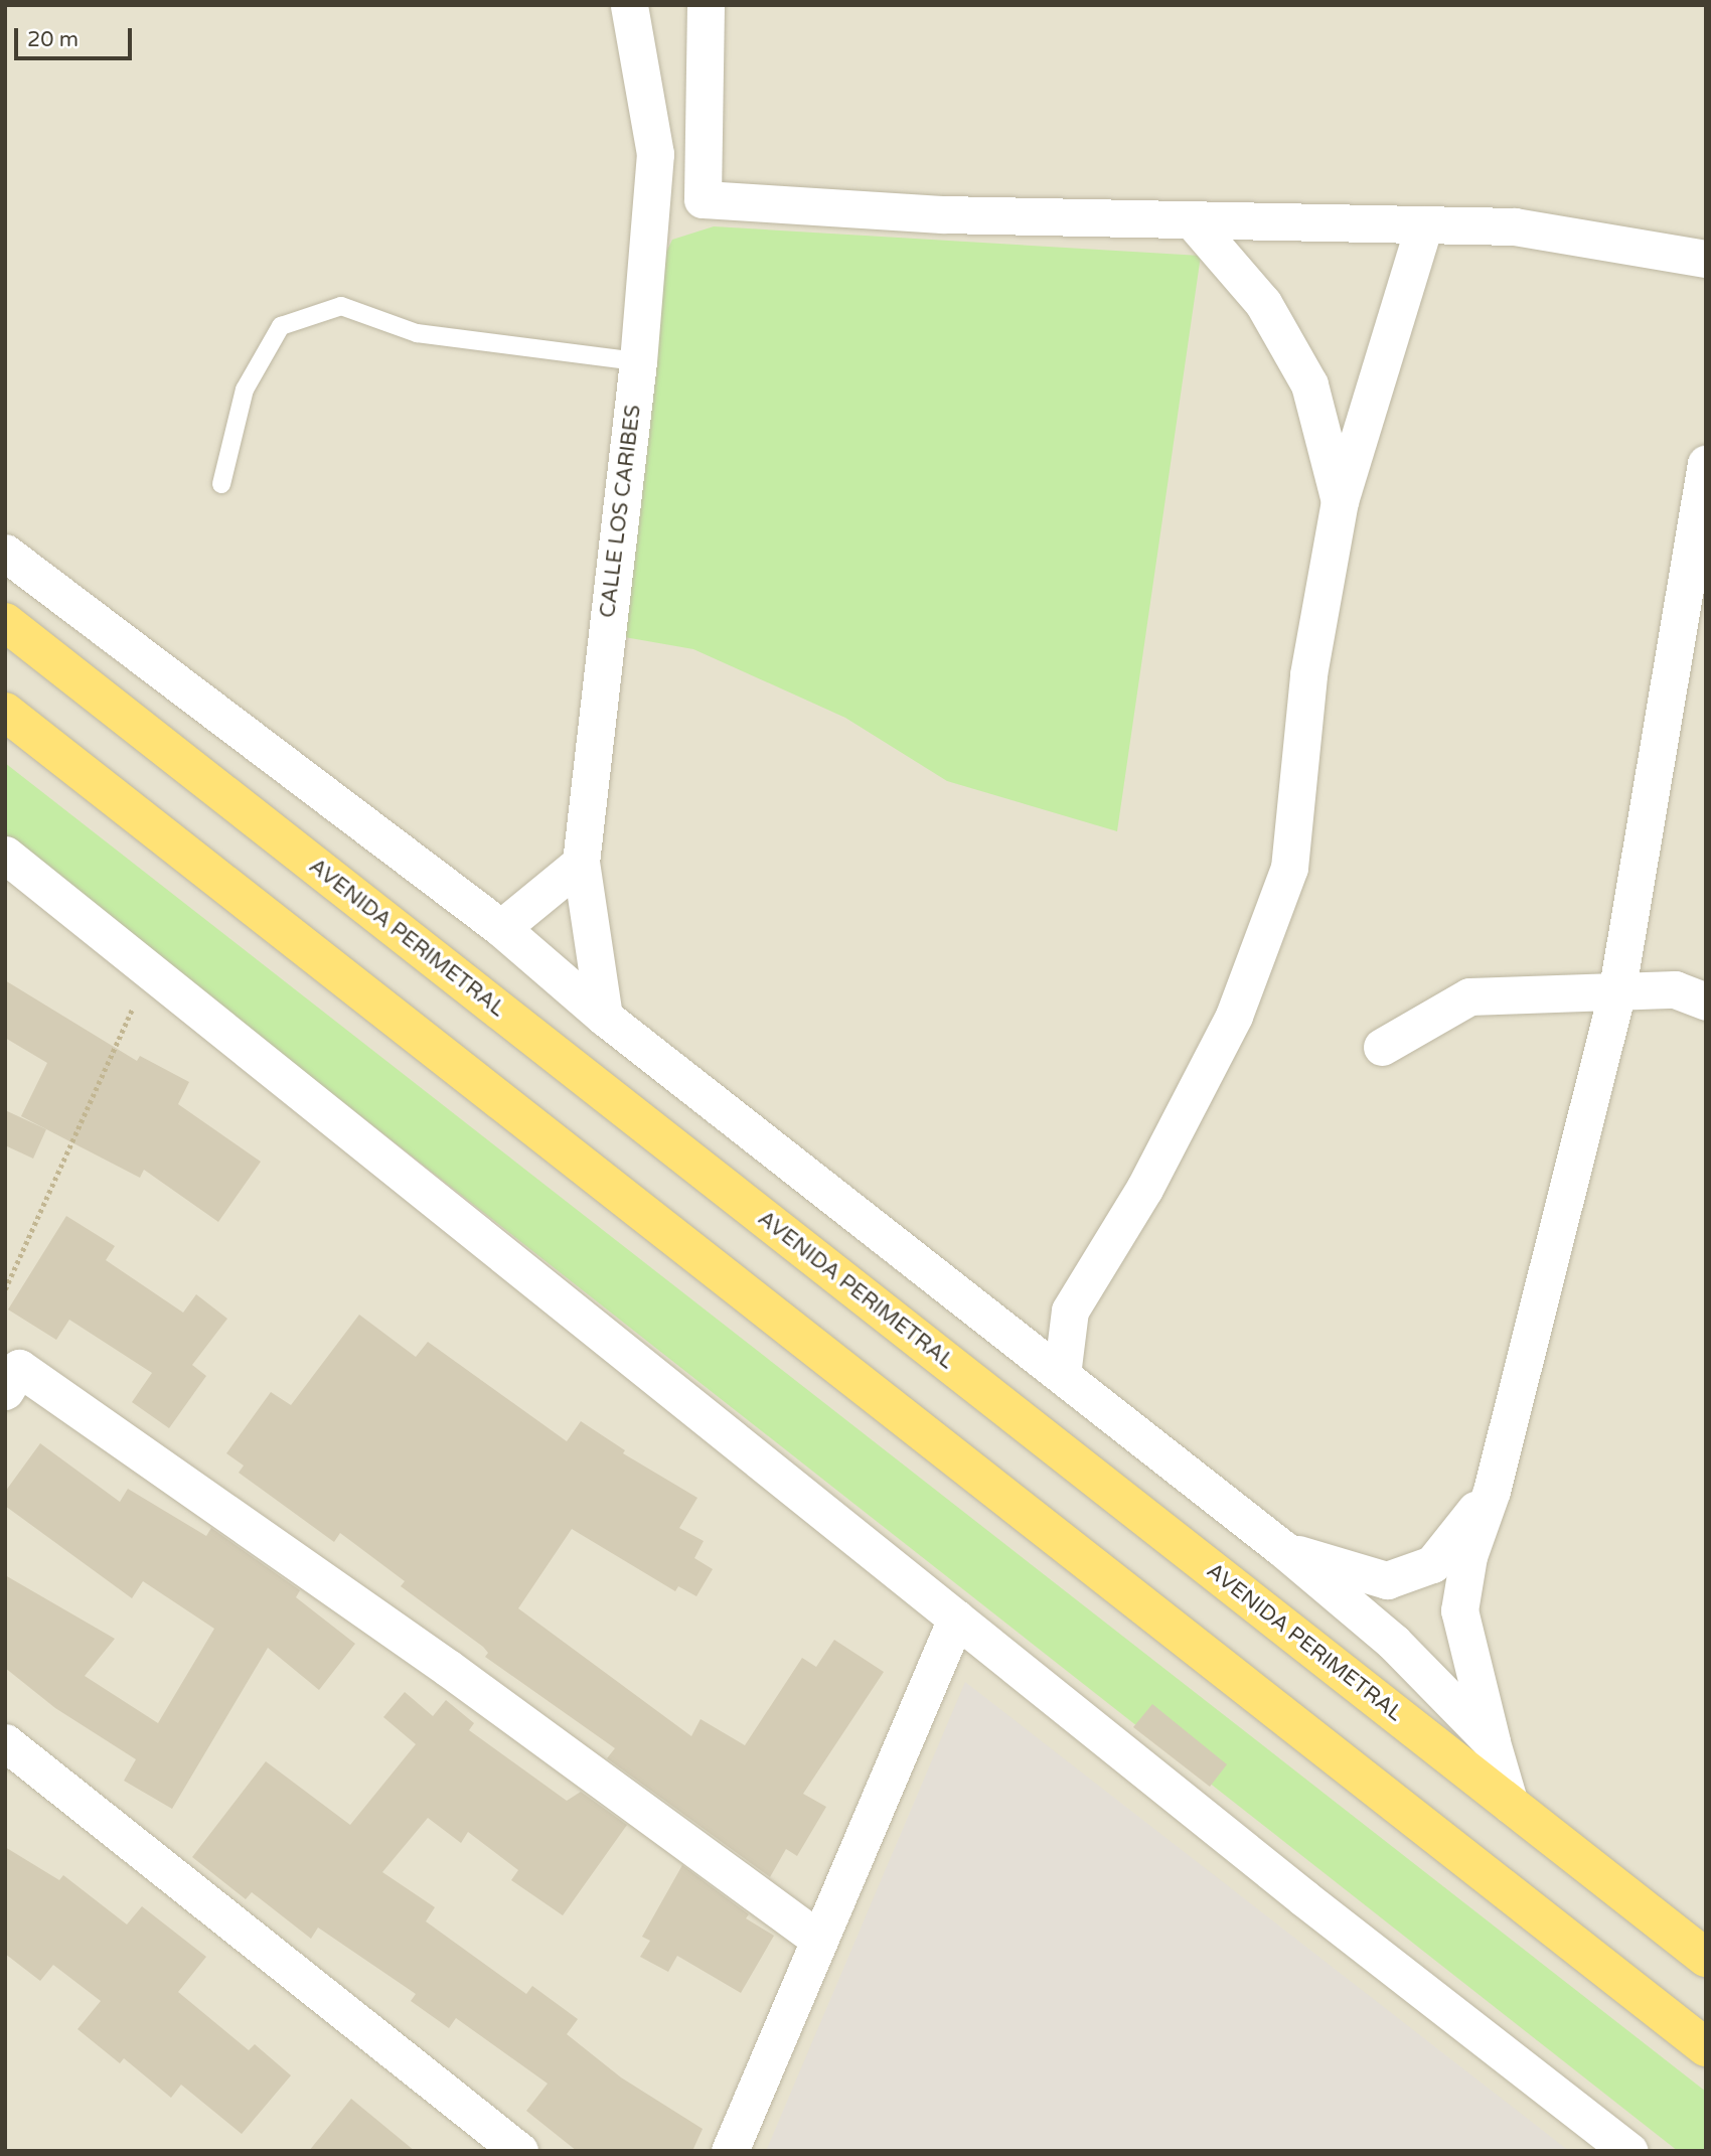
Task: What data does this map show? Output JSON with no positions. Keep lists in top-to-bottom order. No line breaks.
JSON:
{"streets":{"highway":["AVENIDA PERIMETRAL"],"street":["CALLE LOS CARIBES"]},"scale_bar":"20 m"}
